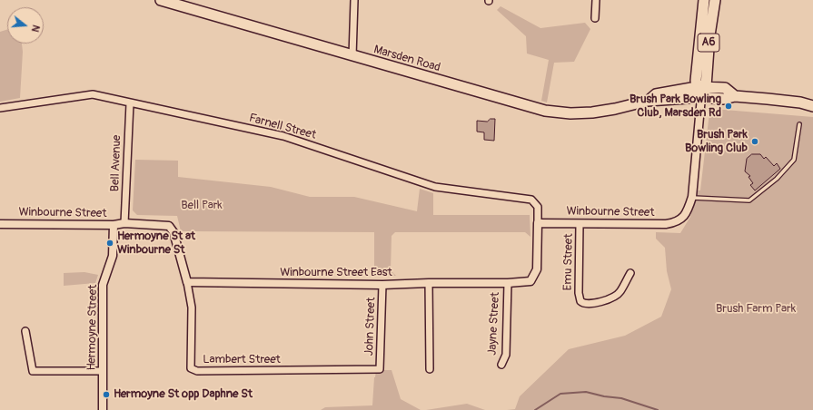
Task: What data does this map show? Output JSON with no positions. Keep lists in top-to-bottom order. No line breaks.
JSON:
{"streets":{"main road":["A6","Marsden Road"],"street":["Farnell Street","Bell Avenue","Winbourne Street","Emu Street","Winbourne Street East","Jayne Street","John Street","Hermoyne Street","Lambert Street"]},"crossings":[["A6","Marsden Road"],["Farnell Street","Bell Avenue"],["Farnell Street","Winbourne Street"],["Farnell Street","Winbourne Street East"],["Bell Avenue","Winbourne Street"],["Winbourne Street","Emu Street"],["Winbourne Street","Winbourne Street East"],["Winbourne Street","Hermoyne Street"],["Winbourne Street East","Jayne Street"],["Winbourne Street East","John Street"],["Winbourne Street East","Lambert Street"],["John Street","Lambert Street"]],"parks":["Bell Park","Brush Farm Park"],"places":["Brush Park Bowling Club, Marsden Rd","Brush Park Bowling Club","Hermoyne St at Winbourne St","Hermoyne St opp Daphne St"],"north":"right"}
